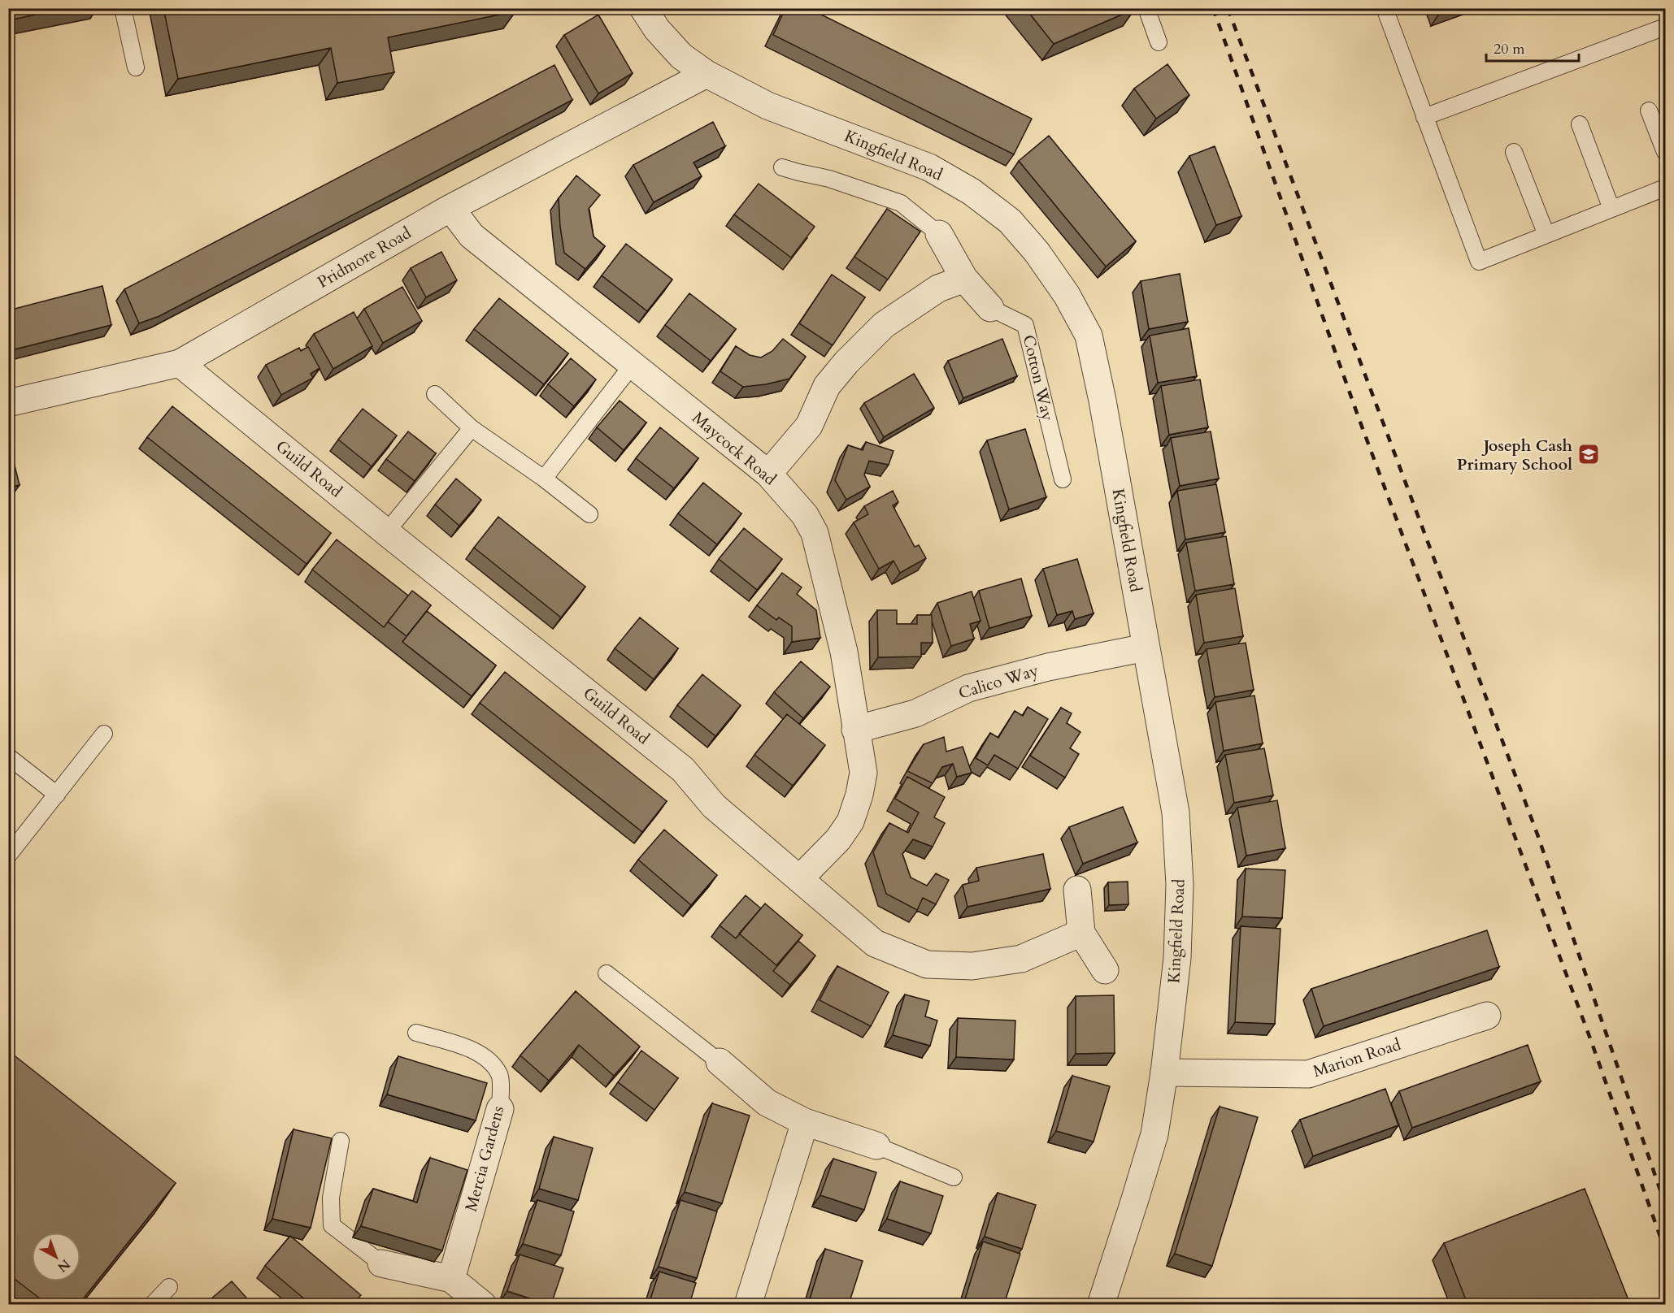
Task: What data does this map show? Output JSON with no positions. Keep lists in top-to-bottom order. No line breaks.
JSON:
{"streets":{"street":["Kingfield Road","Pridmore Road","Cotton Way","Maycock Road","Guild Road","Calico Way","Marion Road","Mercia Gardens"]},"crossings":[["Kingfield Road","Pridmore Road"],["Kingfield Road","Calico Way"],["Kingfield Road","Marion Road"],["Pridmore Road","Maycock Road"],["Pridmore Road","Guild Road"],["Maycock Road","Guild Road"],["Maycock Road","Calico Way"]],"places":{"school or university":["Joseph Cash Primary School"]},"scale_bar":"20 m","north":"bottom right"}
